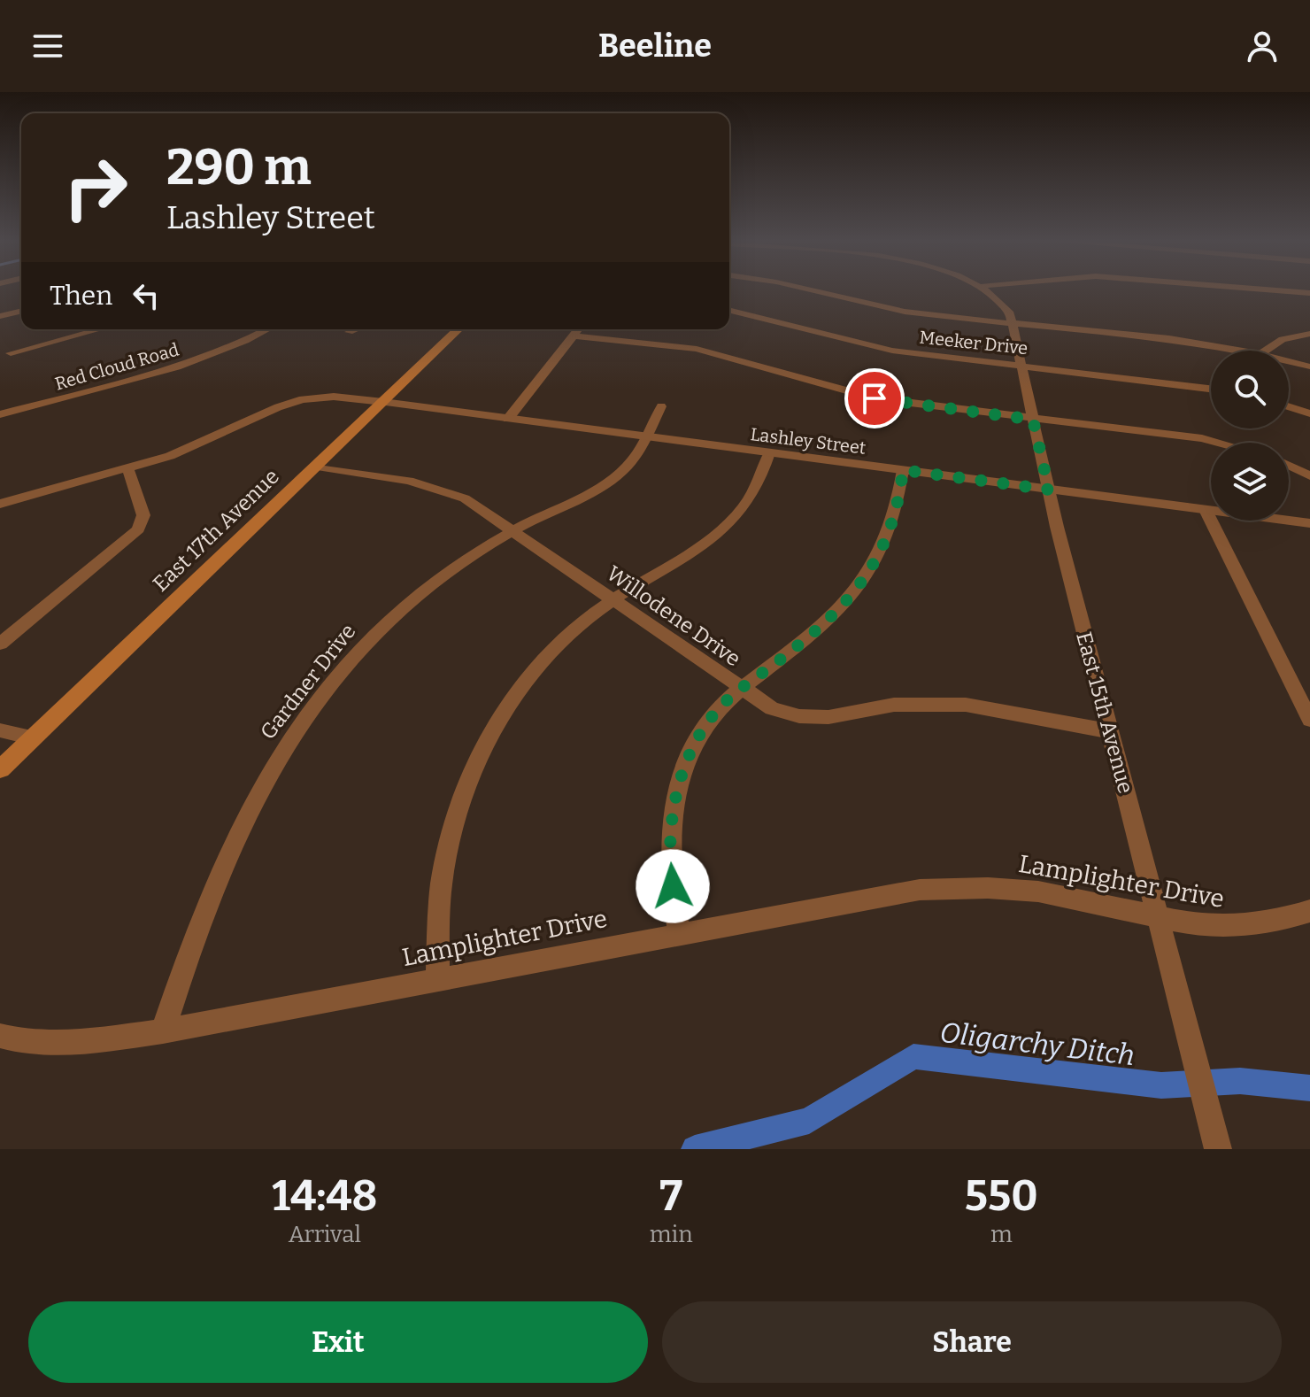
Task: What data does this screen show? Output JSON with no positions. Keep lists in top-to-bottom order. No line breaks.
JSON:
{"streets":{"main road":["East 17th Avenue"],"street":["Meeker Drive","Red Cloud Road","Lashley Street","Willodene Drive","Gardner Drive","East 15th Avenue","Lamplighter Drive"]},"crossings":[["Meeker Drive","East 15th Avenue"],["Lashley Street","East 17th Avenue"],["Lashley Street","Gardner Drive"],["Lashley Street","East 15th Avenue"],["East 17th Avenue","Willodene Drive"],["Willodene Drive","Gardner Drive"],["Willodene Drive","East 15th Avenue"],["Gardner Drive","Lamplighter Drive"],["East 15th Avenue","Lamplighter Drive"]],"water":["Oligarchy Ditch"],"page":{"header":"Beeline","turn":["290 m","Lashley Street"],"then":"Then","eta":["14:48","Arrival","7","min","550","m"],"buttons":["Exit","Share"]}}
